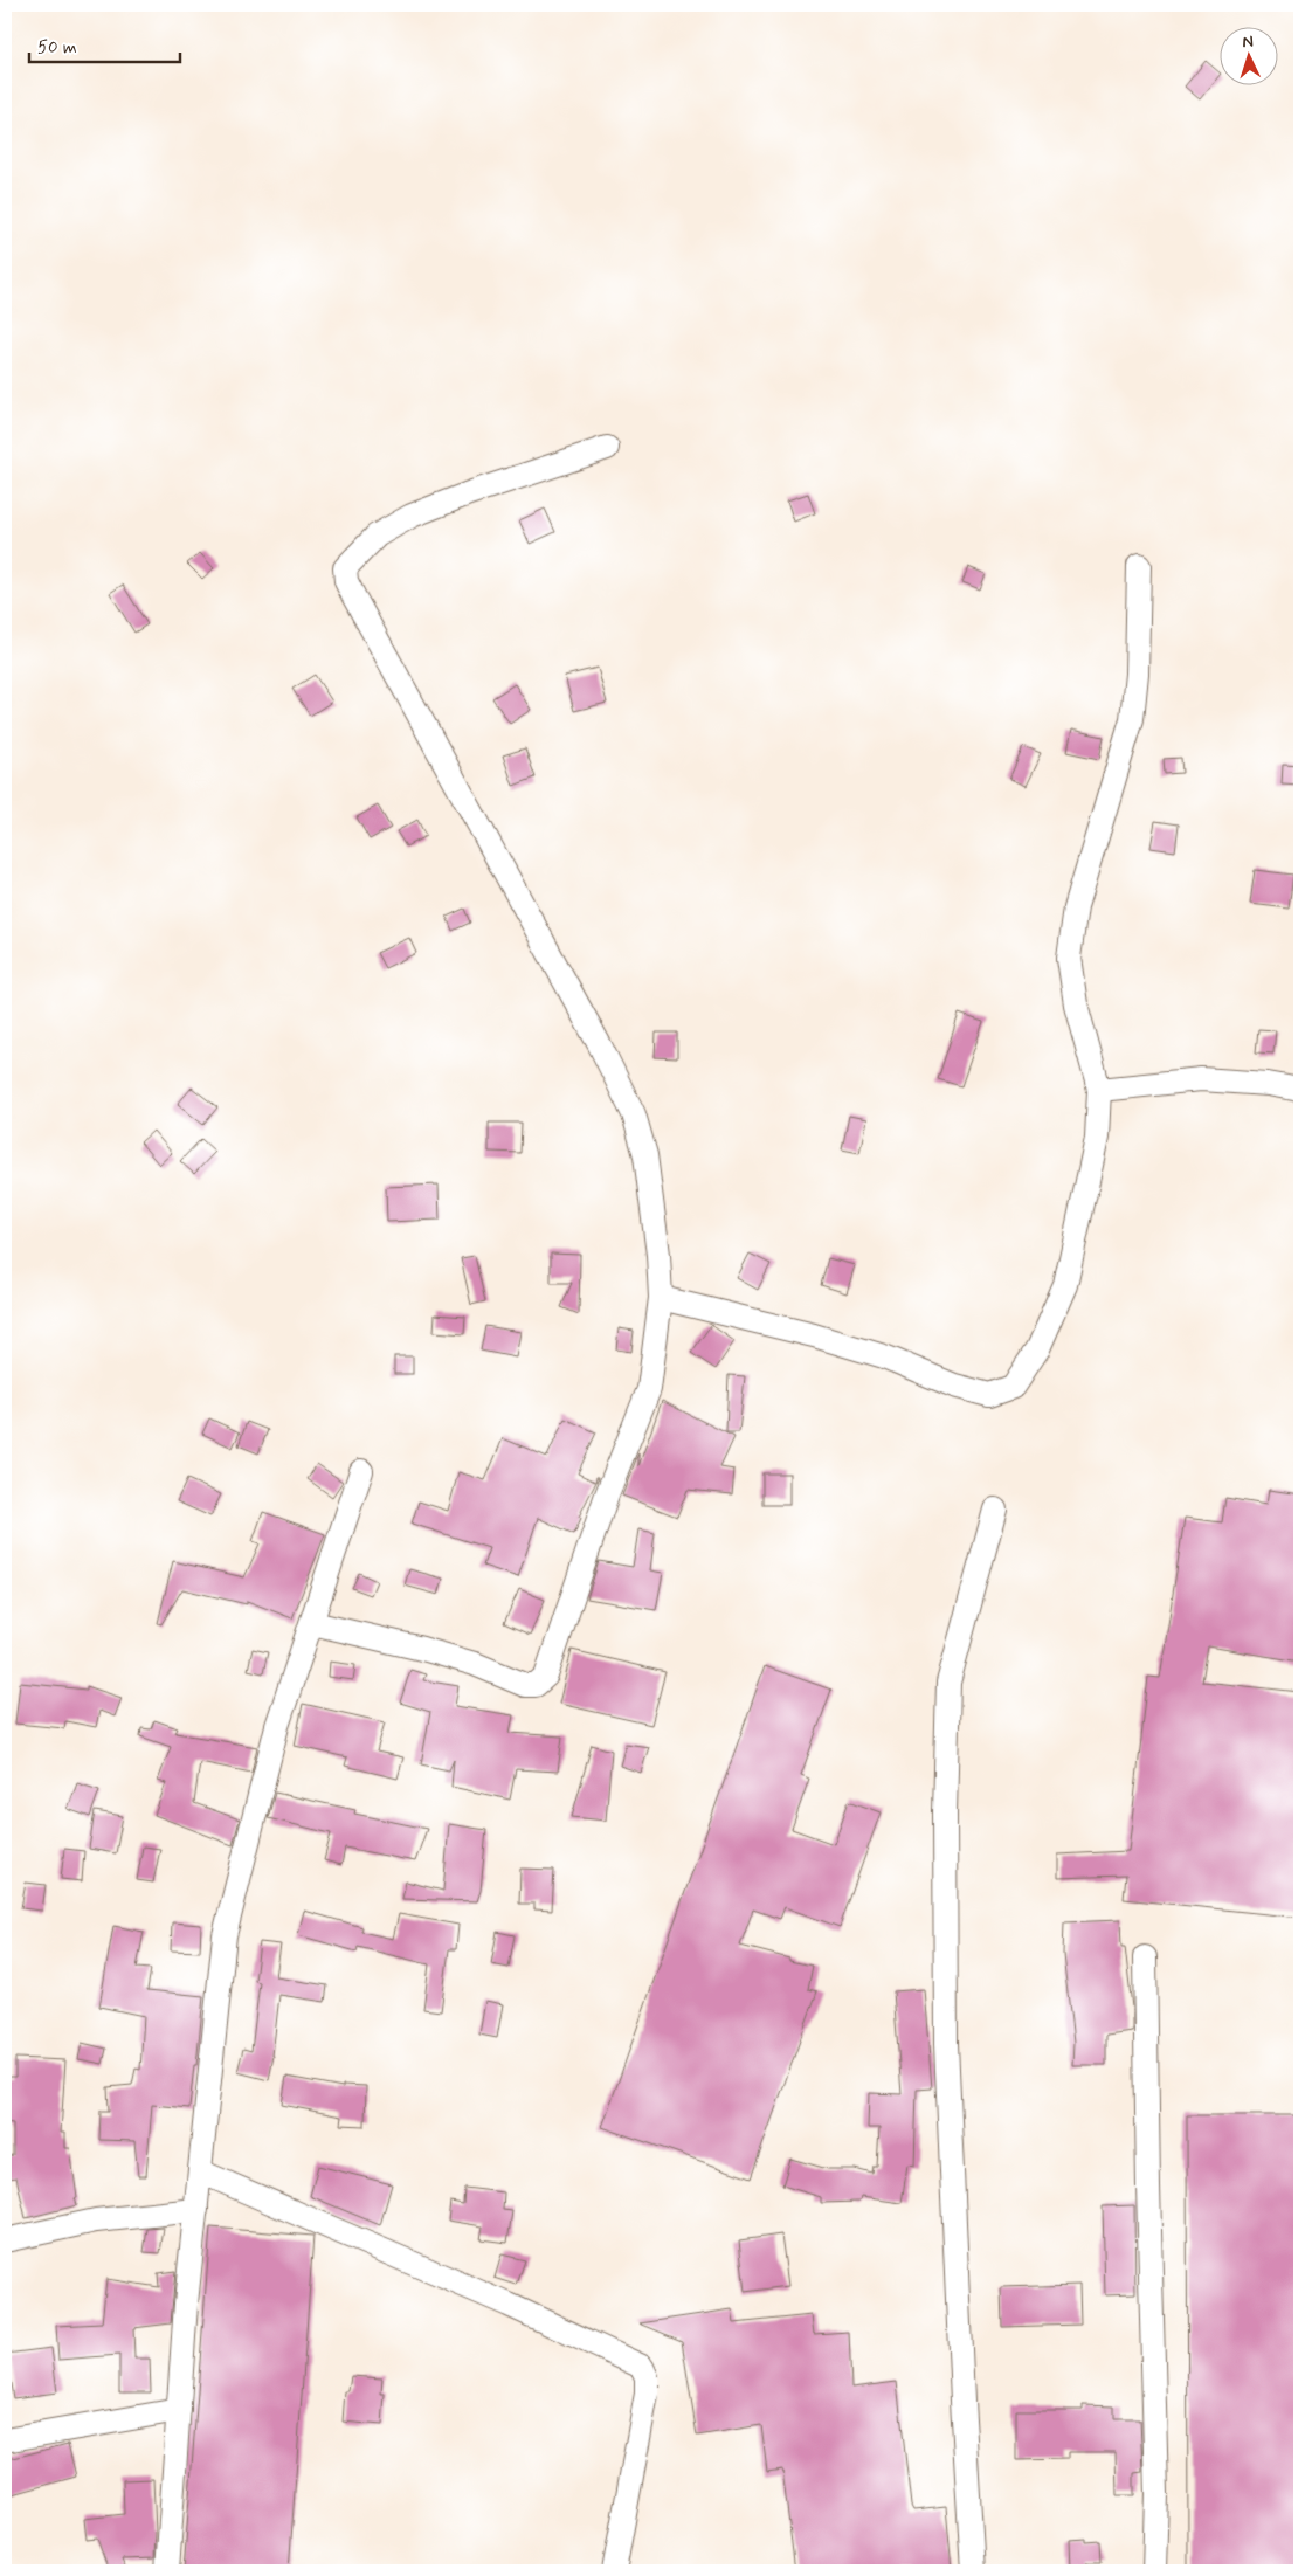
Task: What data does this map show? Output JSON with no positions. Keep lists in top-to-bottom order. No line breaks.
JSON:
{"scale_bar":"50 m","north":"top"}
